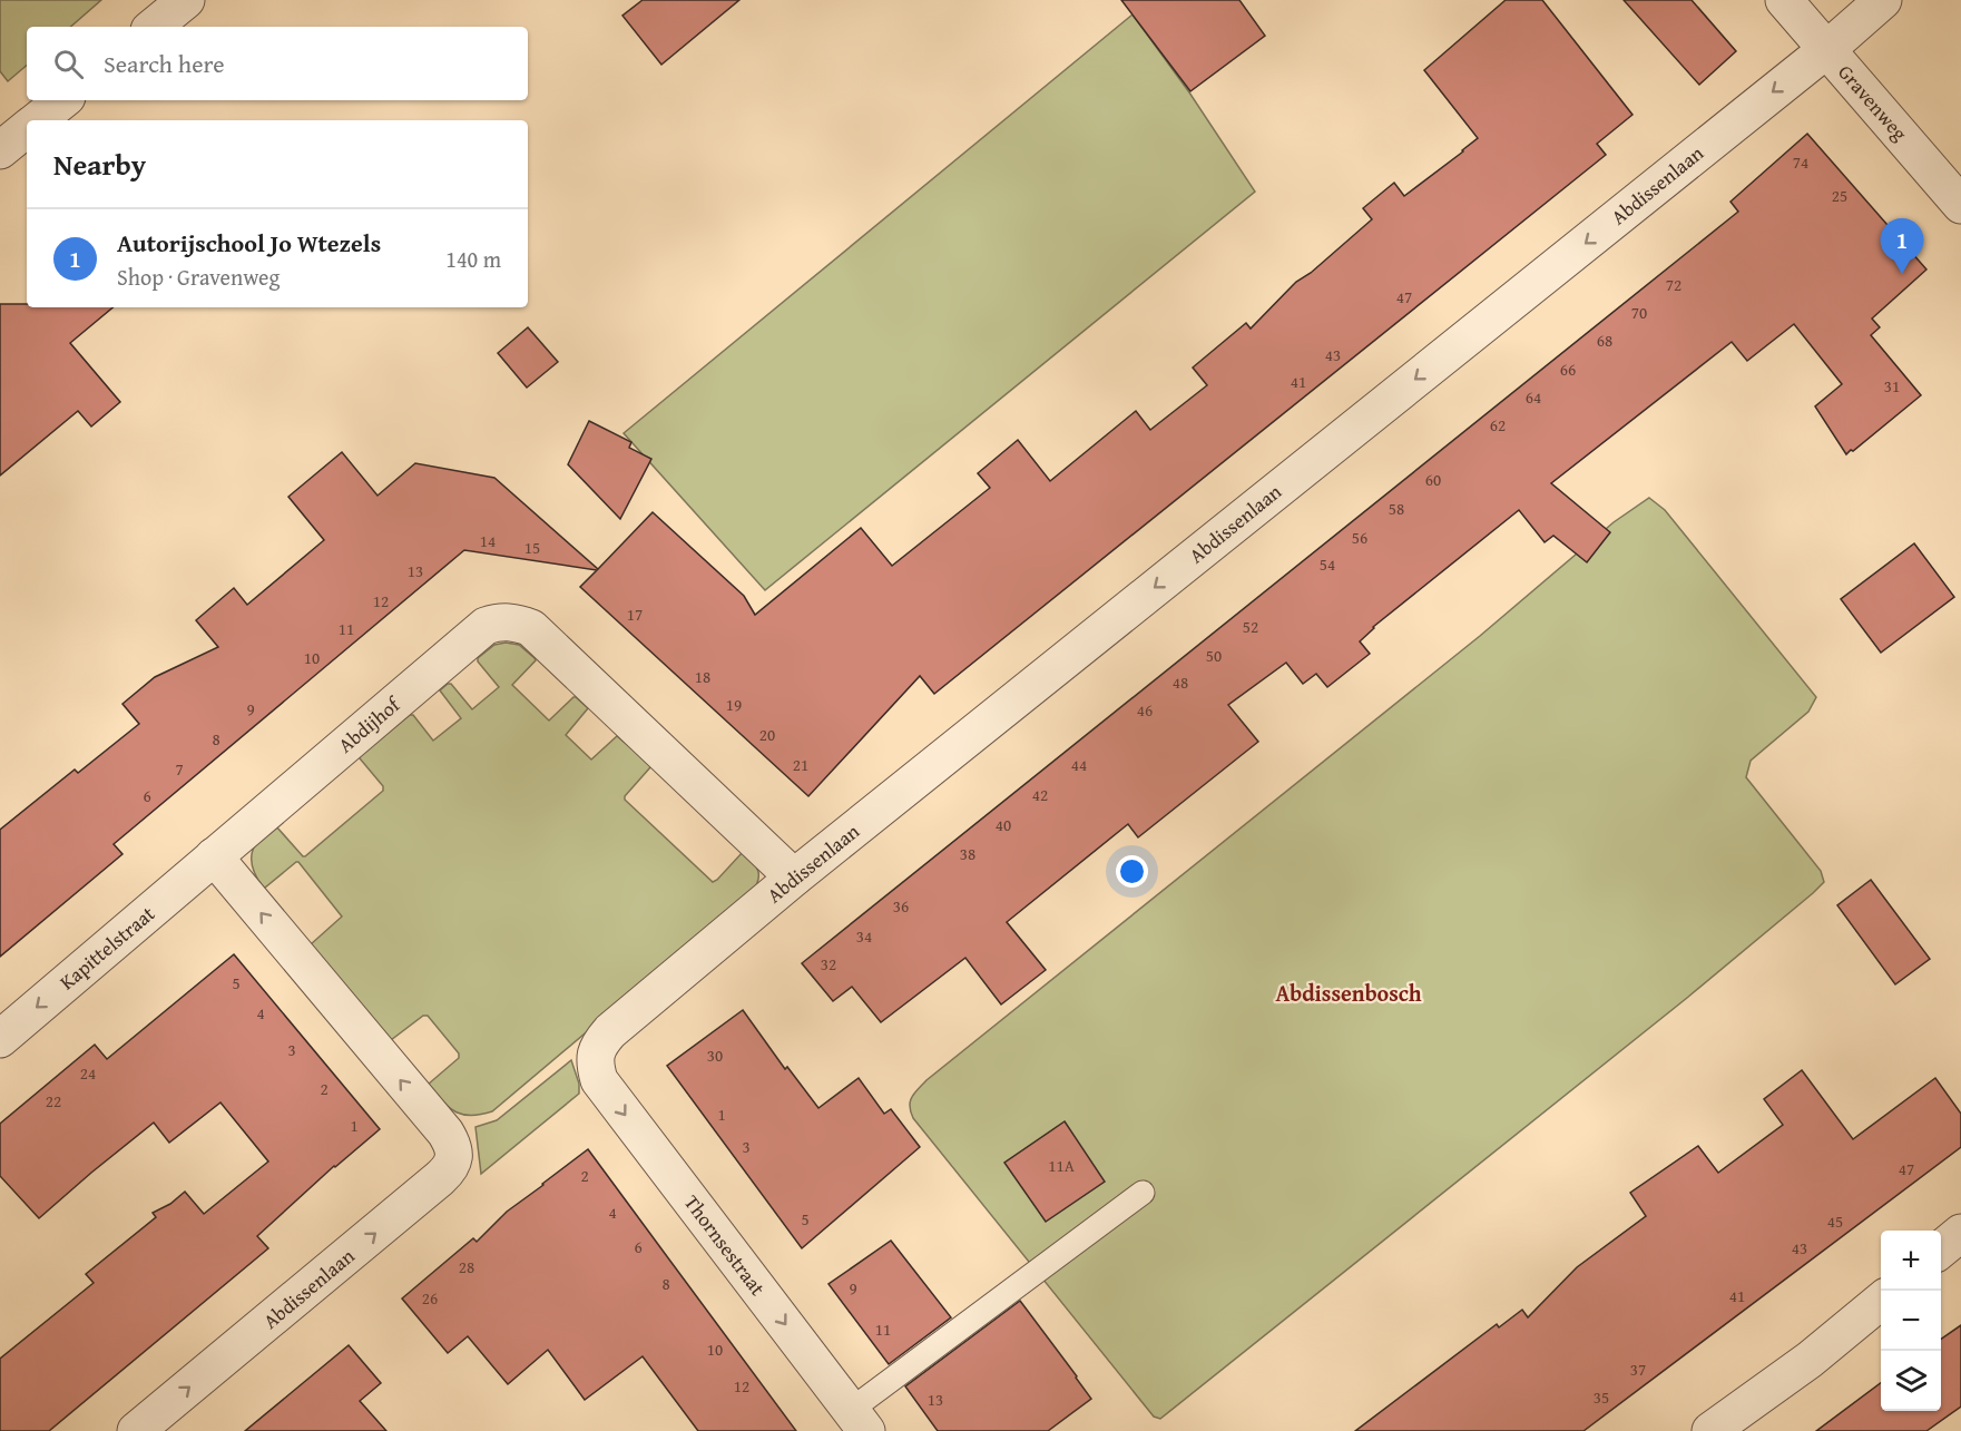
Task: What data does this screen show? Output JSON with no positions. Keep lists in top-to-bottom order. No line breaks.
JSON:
{"streets":{"street":["Gravenweg","Abdissenlaan","Abdijhof","Kapittelstraat","Thornsestraat"]},"crossings":[["Gravenweg","Abdissenlaan"],["Abdissenlaan","Abdijhof"],["Abdissenlaan","Kapittelstraat"],["Abdissenlaan","Thornsestraat"],["Abdijhof","Kapittelstraat"]],"one_way":["Kapittelstraat","Thornsestraat"],"districts":["Abdissenbosch"],"house_numbers":["74","25","72","47","70","68","43","66","41","31","64","62","60","58","56","14","15","54","13","12","17","52","11","50","10","18","48","19","9","46","20","8","21","44","7","42","6","40","38","36","34","32","5","4","3","30","24","2","22","1","1","3","11A","47","2","4","5","45","6","43","28","8","9","41","26","11","10","37","12","35","13"],"page":{"search":"Search here","heading":"Nearby","list":[{"mark":"1","name":"Autorijschool Jo Wtezels","note":"Shop · Gravenweg","value":"140 m"}],"pins":"1","map_buttons":["+","−"]}}
